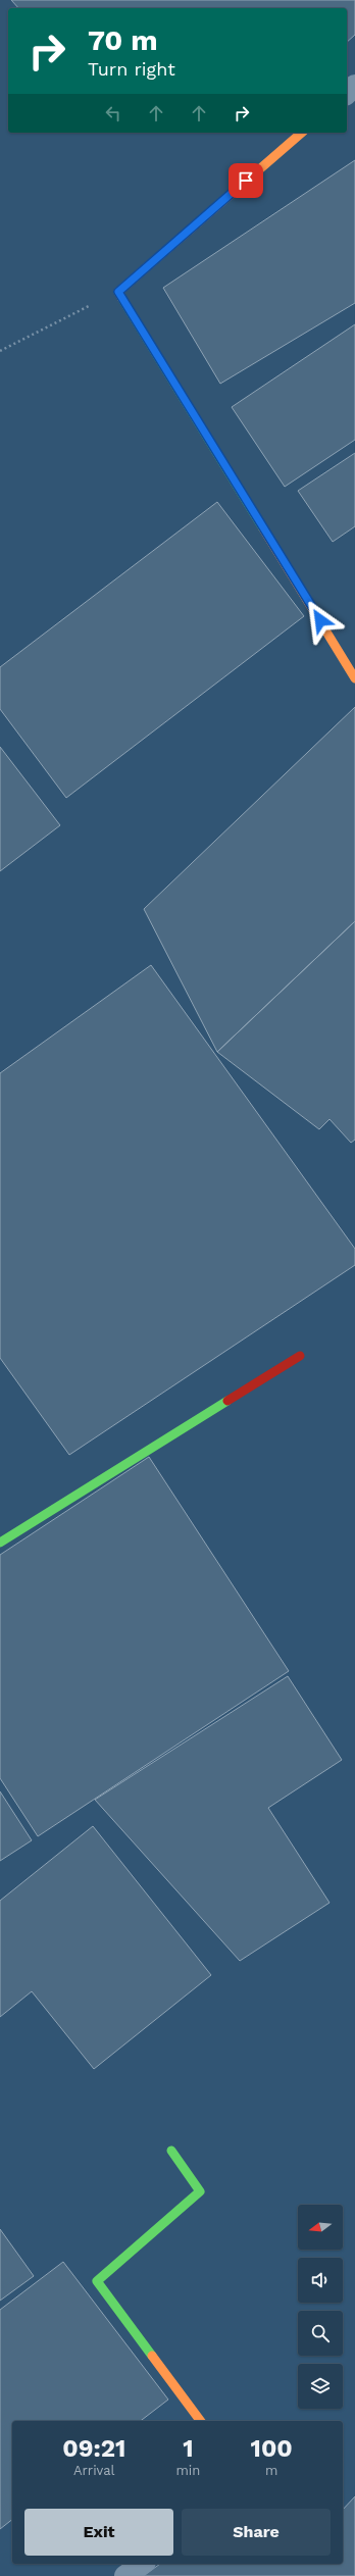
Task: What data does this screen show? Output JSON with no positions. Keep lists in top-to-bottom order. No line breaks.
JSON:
{"north":"left","page":{"turn":["70 m","Turn right"],"eta":["09:21","Arrival","1","min","100","m"],"buttons":["Exit","Share"]}}
